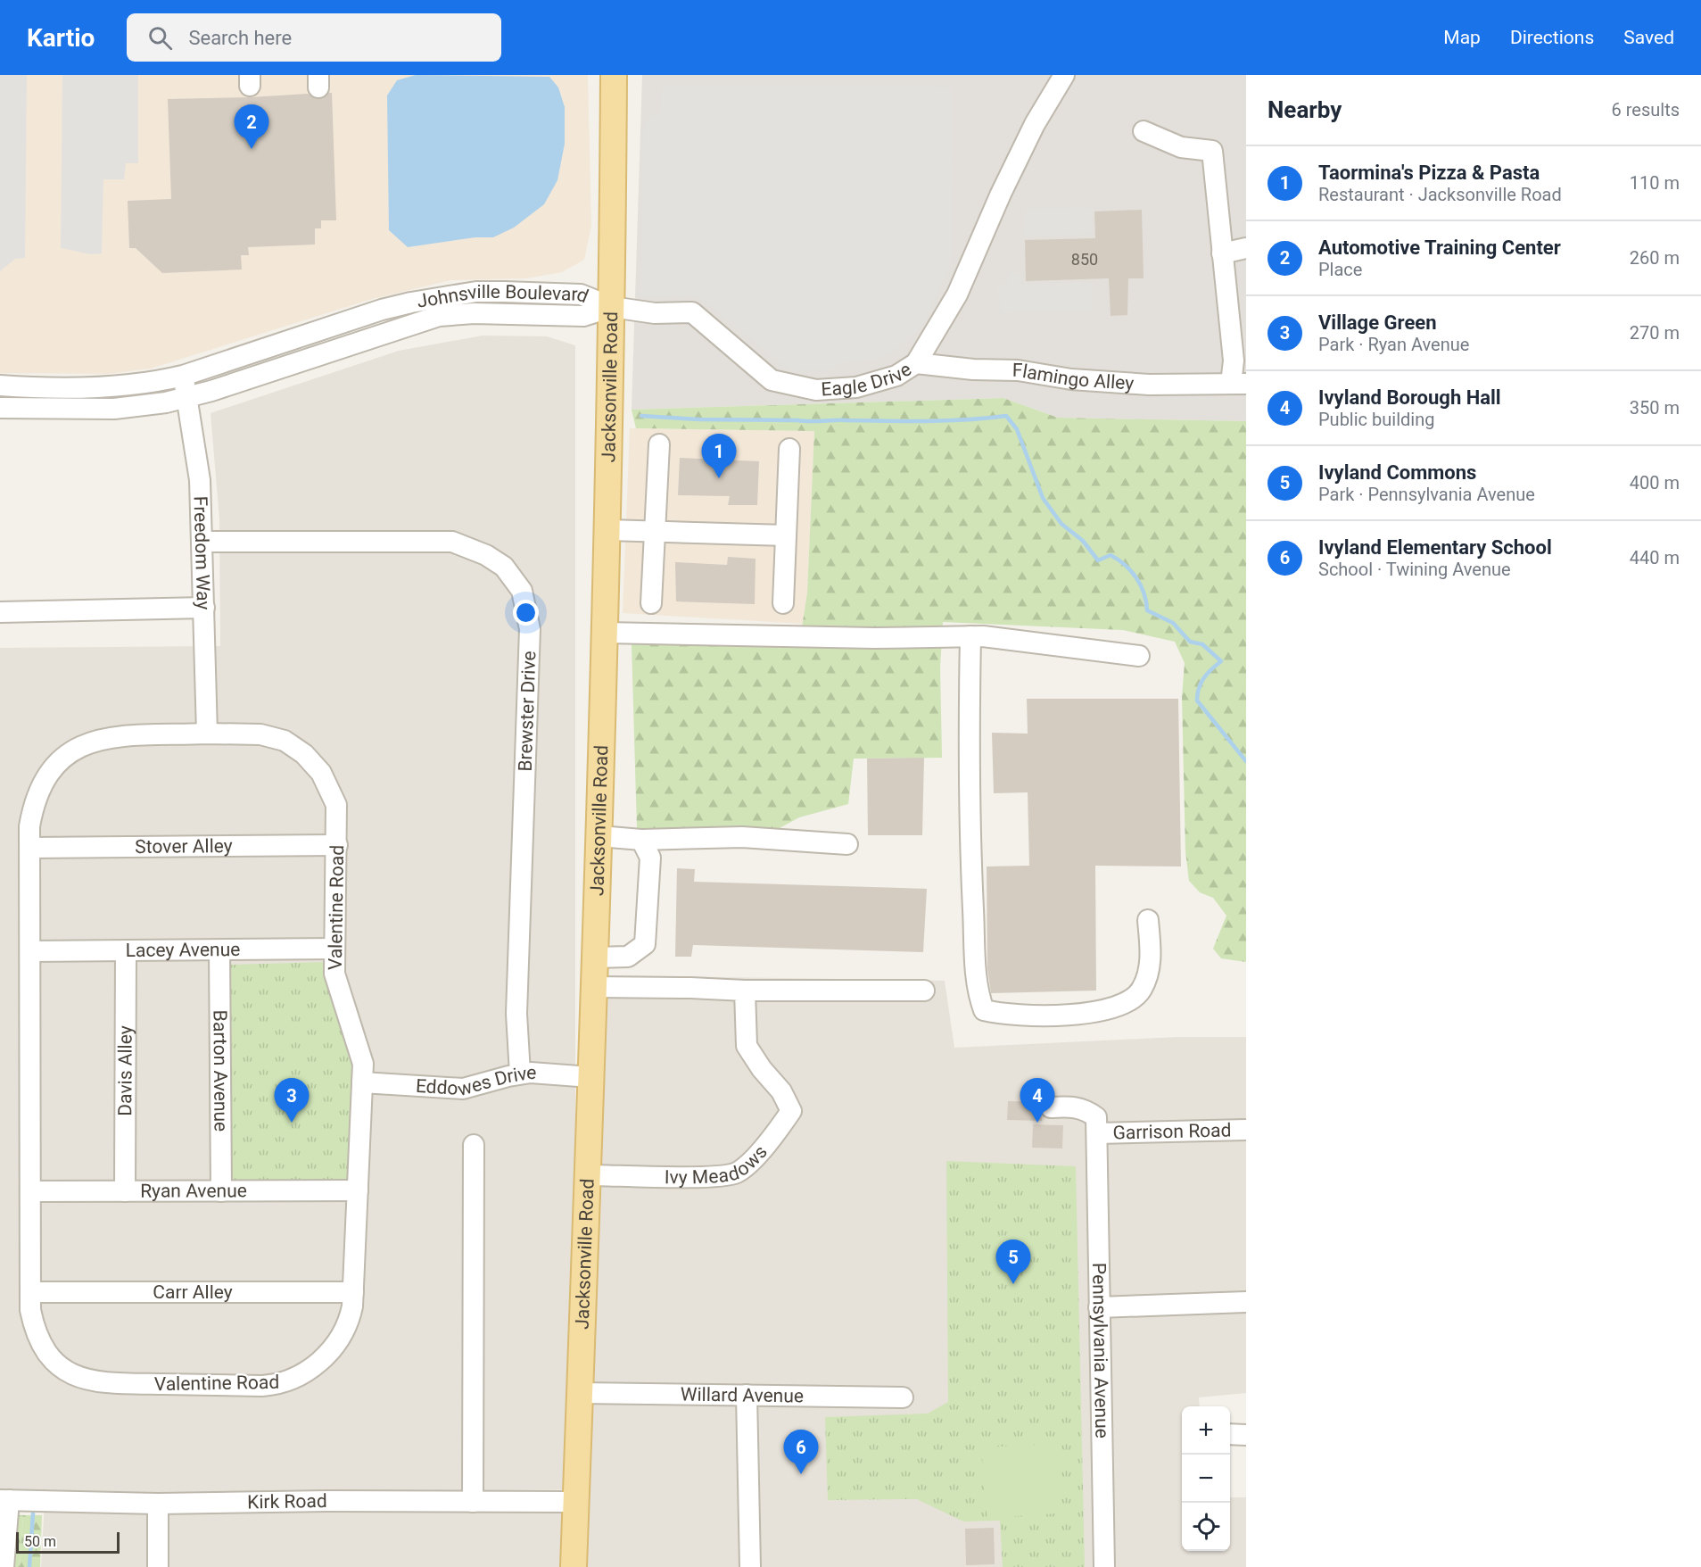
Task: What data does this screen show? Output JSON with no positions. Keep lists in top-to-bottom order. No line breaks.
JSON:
{"streets":{"main road":["Jacksonville Road"],"street":["Johnsville Boulevard","Eagle Drive","Flamingo Alley","Freedom Way","Brewster Drive","Stover Alley","Valentine Road","Lacey Avenue","Davis Alley","Barton Avenue","Eddowes Drive","Garrison Road","Ivy Meadows","Ryan Avenue","Carr Alley","Pennsylvania Avenue","Willard Avenue","Kirk Road"]},"crossings":[["Johnsville Boulevard","Eagle Drive"],["Johnsville Boulevard","Jacksonville Road"],["Johnsville Boulevard","Freedom Way"],["Eagle Drive","Flamingo Alley"],["Eagle Drive","Jacksonville Road"],["Jacksonville Road","Eddowes Drive"],["Jacksonville Road","Ivy Meadows"],["Jacksonville Road","Willard Avenue"],["Jacksonville Road","Kirk Road"],["Freedom Way","Brewster Drive"],["Freedom Way","Valentine Road"],["Brewster Drive","Eddowes Drive"],["Stover Alley","Valentine Road"],["Valentine Road","Lacey Avenue"],["Valentine Road","Eddowes Drive"],["Valentine Road","Ryan Avenue"],["Valentine Road","Carr Alley"],["Lacey Avenue","Davis Alley"],["Lacey Avenue","Barton Avenue"],["Davis Alley","Ryan Avenue"],["Barton Avenue","Ryan Avenue"],["Garrison Road","Pennsylvania Avenue"]],"house_numbers":["850"],"scale_bar":"50 m","page":{"header":"Kartio","search":"Search here","nav":["Map","Directions","Saved"],"heading":["Nearby","6 results"],"pins":["2","1","3","4","5","6"],"list":[{"mark":"1","name":"Taormina's Pizza & Pasta","note":"Restaurant · Jacksonville Road","value":"110 m"},{"mark":"2","name":"Automotive Training Center","note":"Place","value":"260 m"},{"mark":"3","name":"Village Green","note":"Park · Ryan Avenue","value":"270 m"},{"mark":"4","name":"Ivyland Borough Hall","note":"Public building","value":"350 m"},{"mark":"5","name":"Ivyland Commons","note":"Park · Pennsylvania Avenue","value":"400 m"},{"mark":"6","name":"Ivyland Elementary School","note":"School · Twining Avenue","value":"440 m"}],"map_buttons":["+","−"],"scale":"50 m"}}
